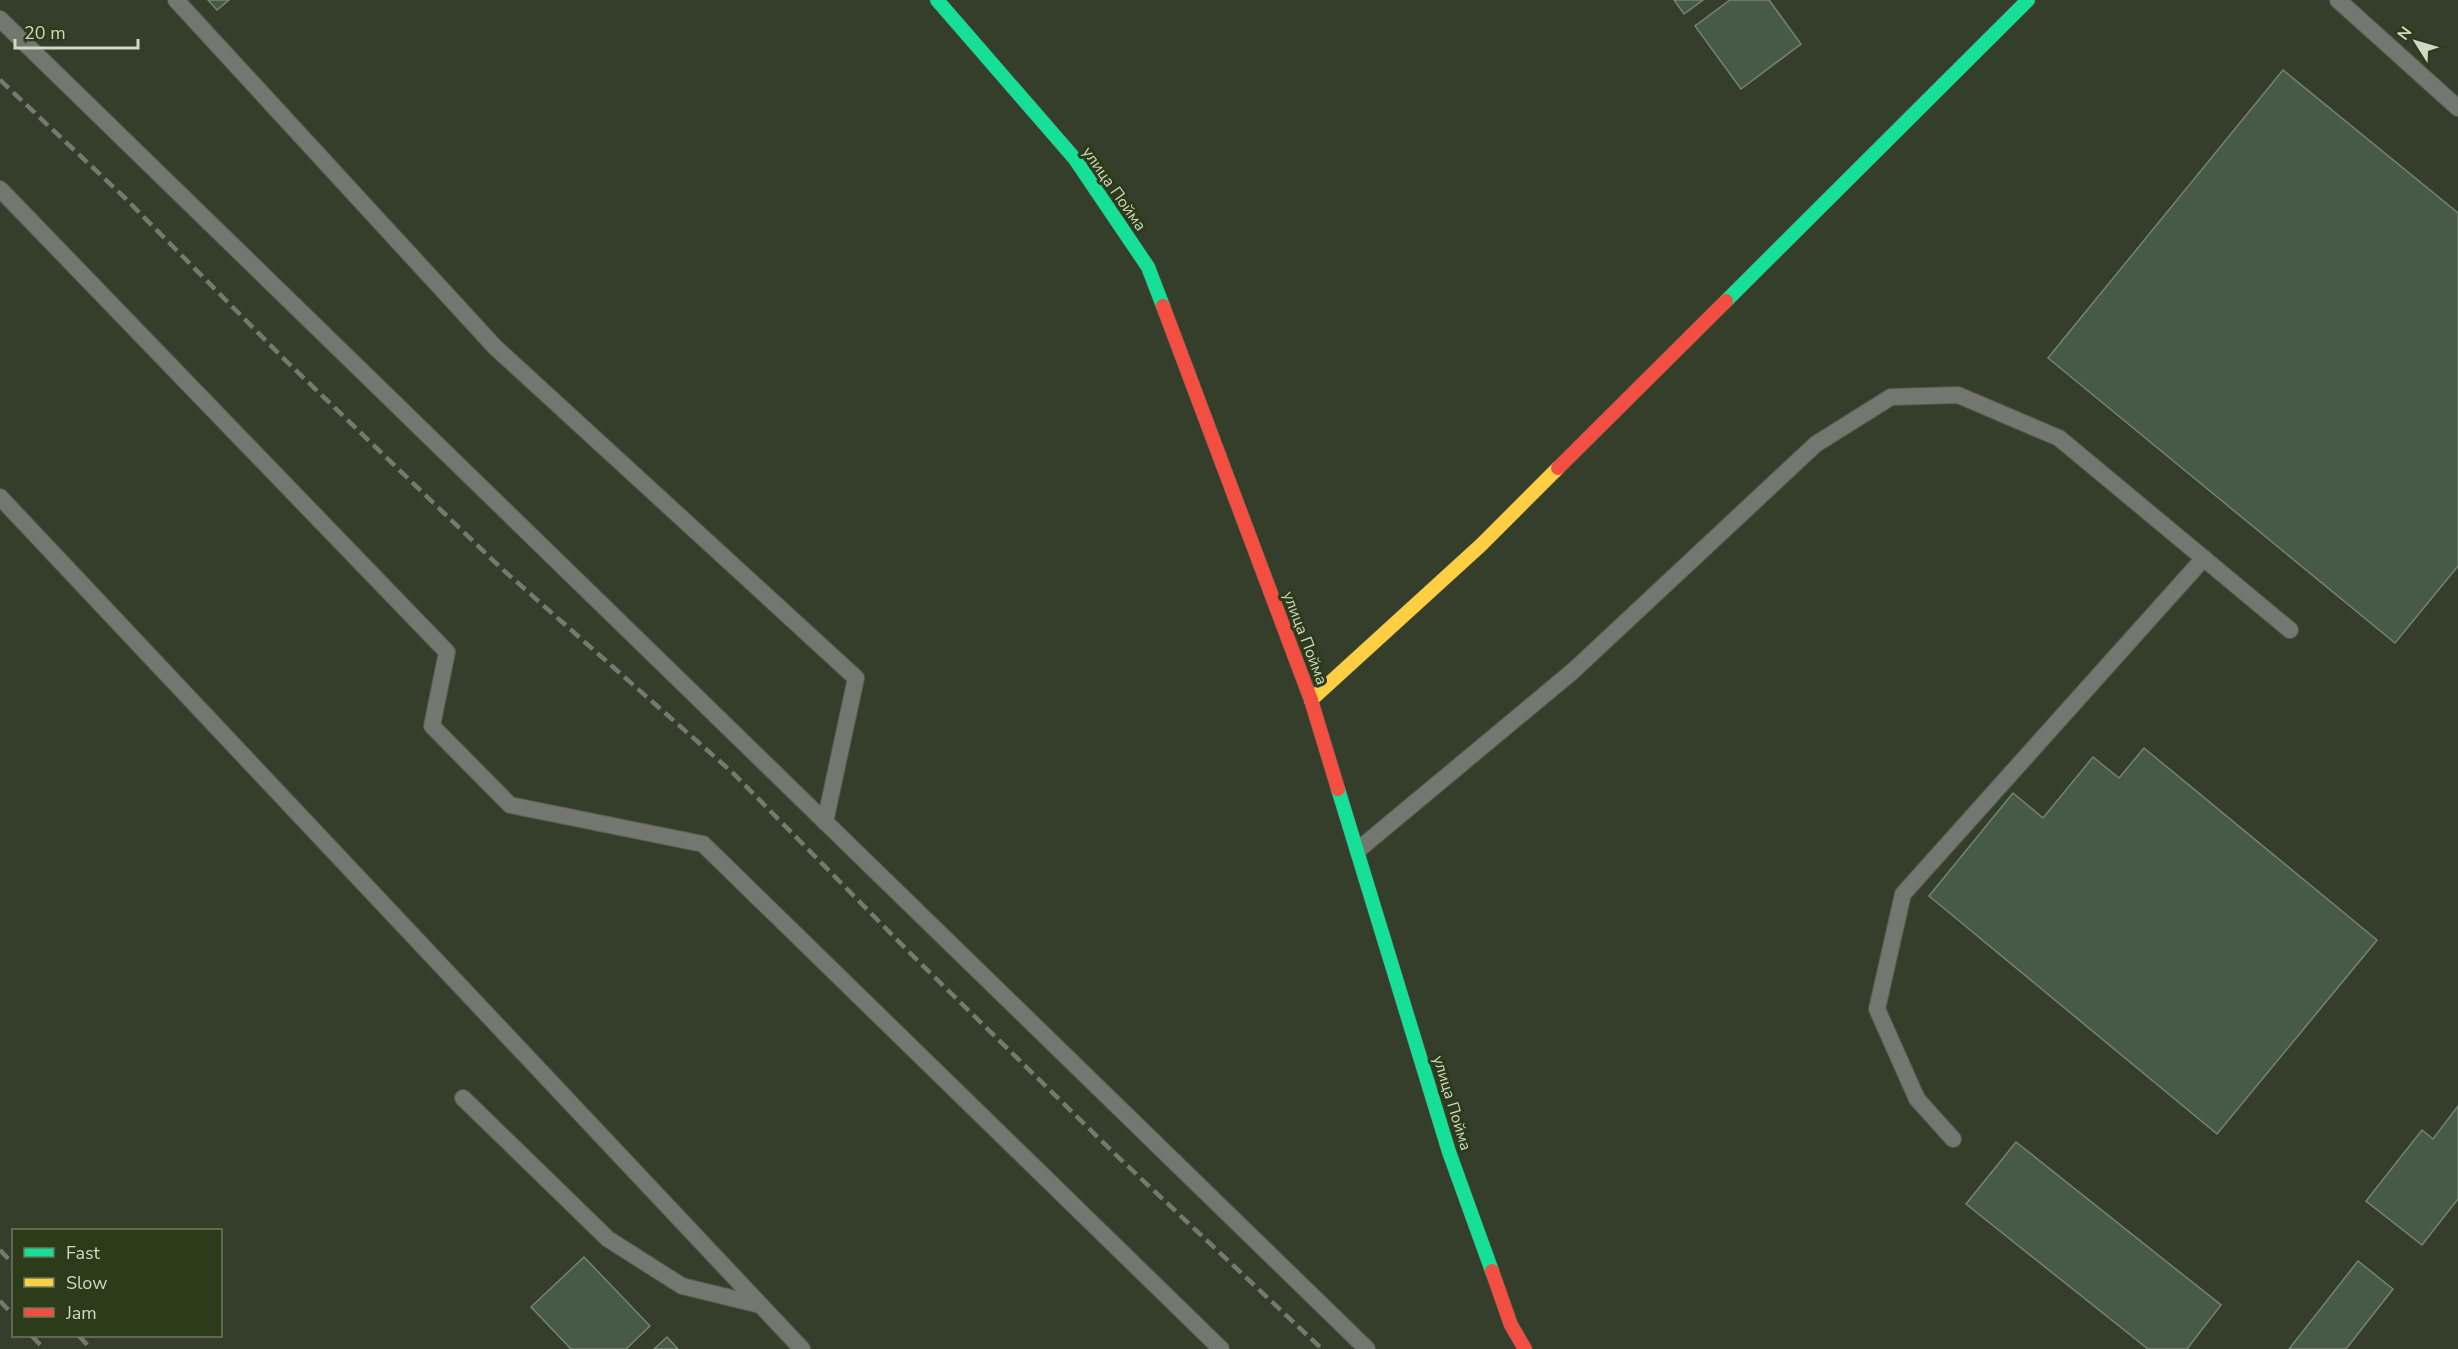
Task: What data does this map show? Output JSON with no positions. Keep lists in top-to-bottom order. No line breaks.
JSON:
{"streets":{"main road":["улица Пойма"]},"legend":["Fast","Slow","Jam"],"scale_bar":"20 m","north":"top left"}
